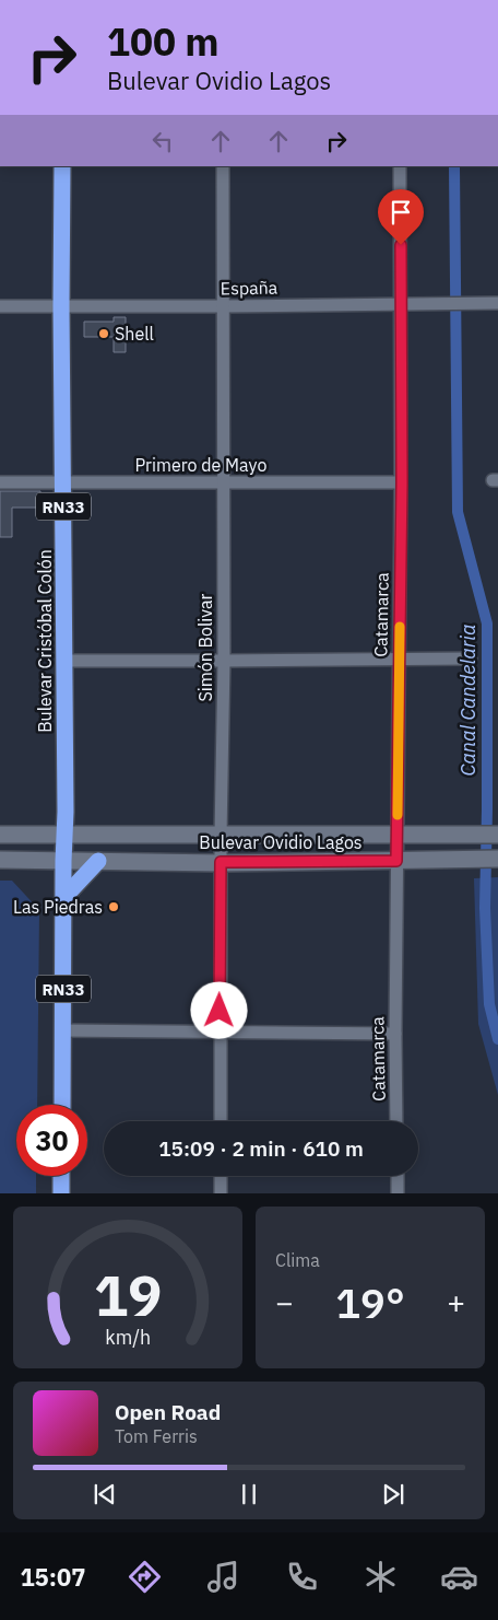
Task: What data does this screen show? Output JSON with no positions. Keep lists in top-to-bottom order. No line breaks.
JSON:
{"streets":{"highway":["RN33","Bulevar Cristóbal Colón"],"main road":["Bulevar Ovidio Lagos"],"street":["España","Primero de Mayo","Catamarca","Simón Bolivar"]},"crossings":[["España","Catamarca"],["España","Bulevar Cristóbal Colón"],["España","Simón Bolivar"],["Primero de Mayo","Catamarca"],["Primero de Mayo","Bulevar Cristóbal Colón"],["Primero de Mayo","Simón Bolivar"],["Catamarca","Bulevar Ovidio Lagos"],["Bulevar Cristóbal Colón","Bulevar Ovidio Lagos"],["Simón Bolivar","Bulevar Ovidio Lagos"]],"water":["Canal Candelaria"],"places":["Shell","Las Piedras"],"page":{"turn":["100 m","Bulevar Ovidio Lagos"],"limit":"30","trip":"15:09 · 2 min · 610 m","tile":"Clima","heat":["−","19°","+"],"song":["Open Road","Tom Ferris"],"tabs":"15:07","gauge":["19","km/h"]}}
